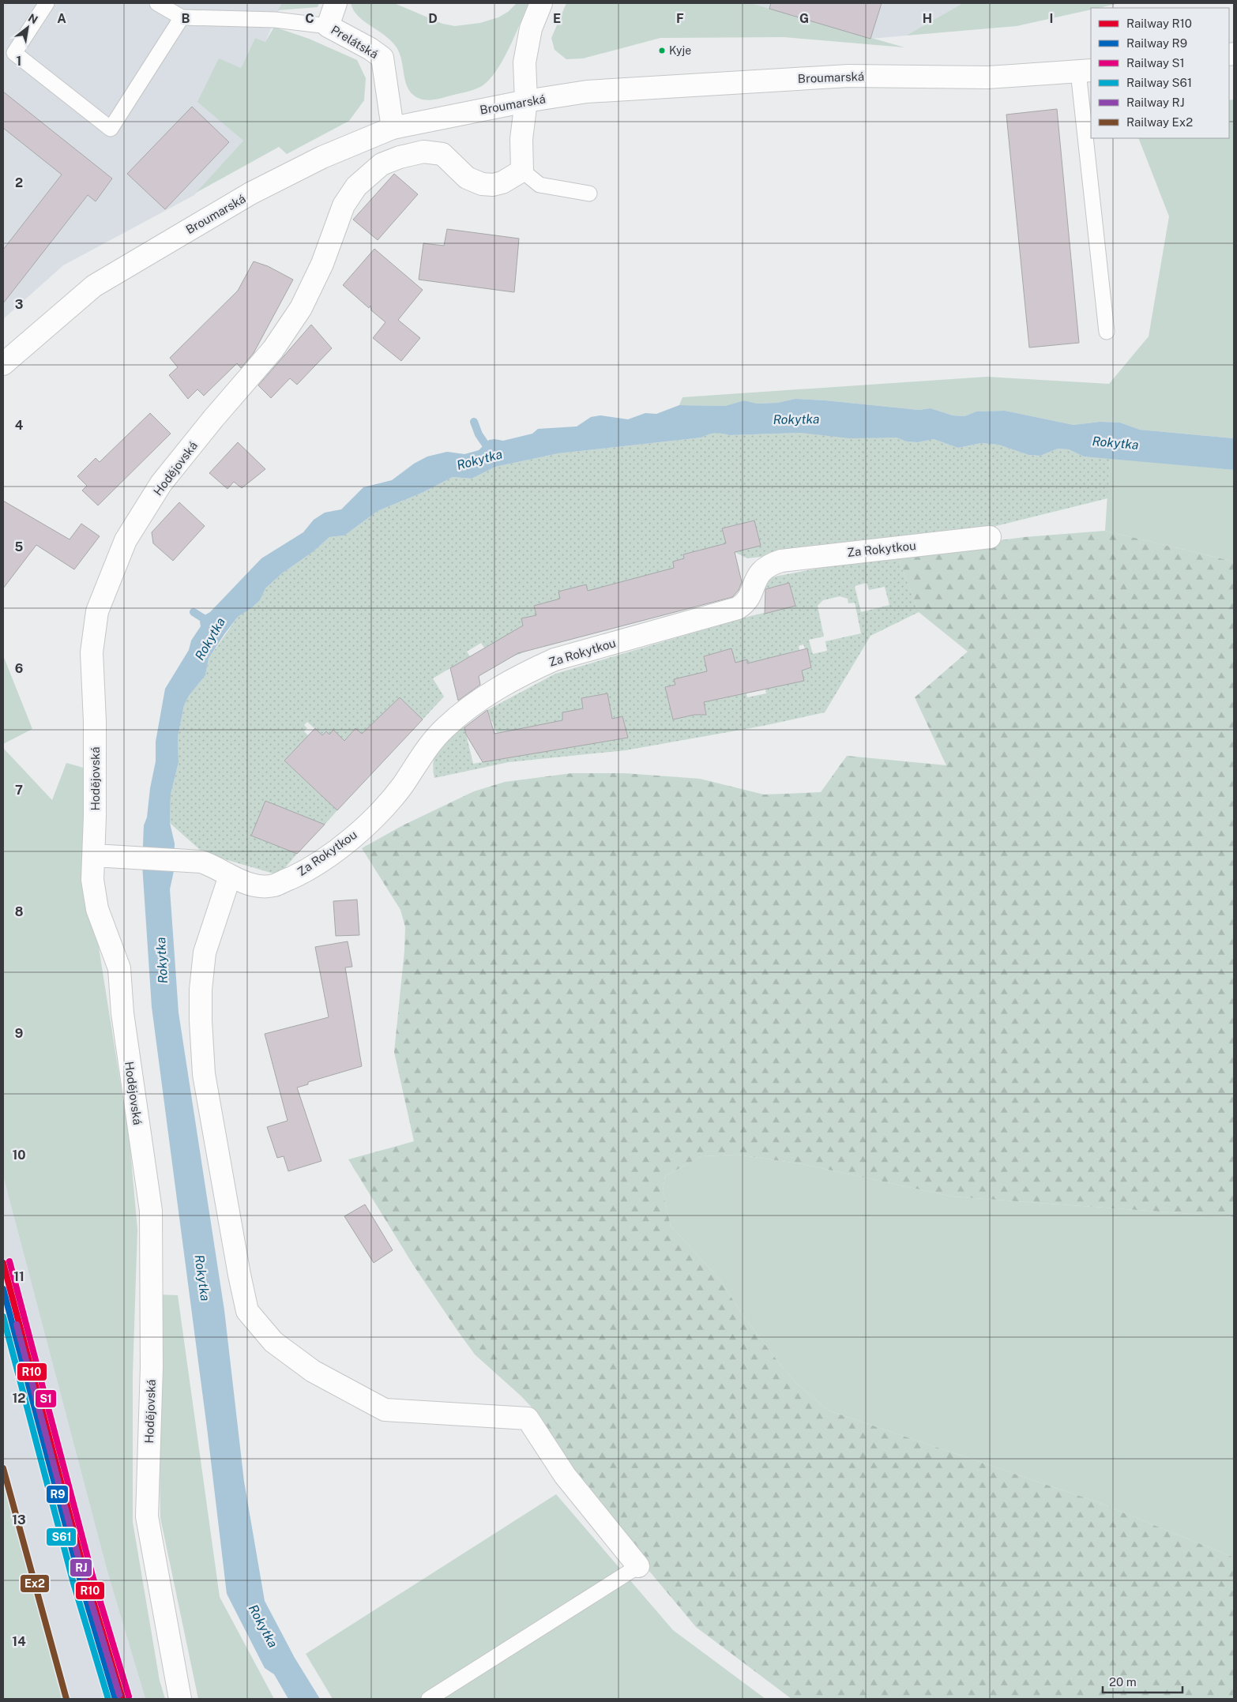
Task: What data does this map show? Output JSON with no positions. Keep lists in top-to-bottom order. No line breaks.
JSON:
{"streets":{"street":["Prelátská","Broumarská","Hodějovská","Za Rokytkou"]},"crossings":[["Prelátská","Broumarská"],["Hodějovská","Za Rokytkou"]],"water":["Rokytka"],"places":["Kyje"],"lines":["rail line S1","rail line R10","rail line R9","rail line S61","rail line RJ","rail line Ex2"],"legend":["Railway R10","Railway R9","Railway S1","Railway S61","Railway RJ","Railway Ex2"],"scale_bar":"20 m","north":"top right","grid":{"columns":["A","B","C","D","E","F","G","H","I"],"rows":["1","2","3","4","5","6","7","8","9","10","11","12","13","14"]}}
